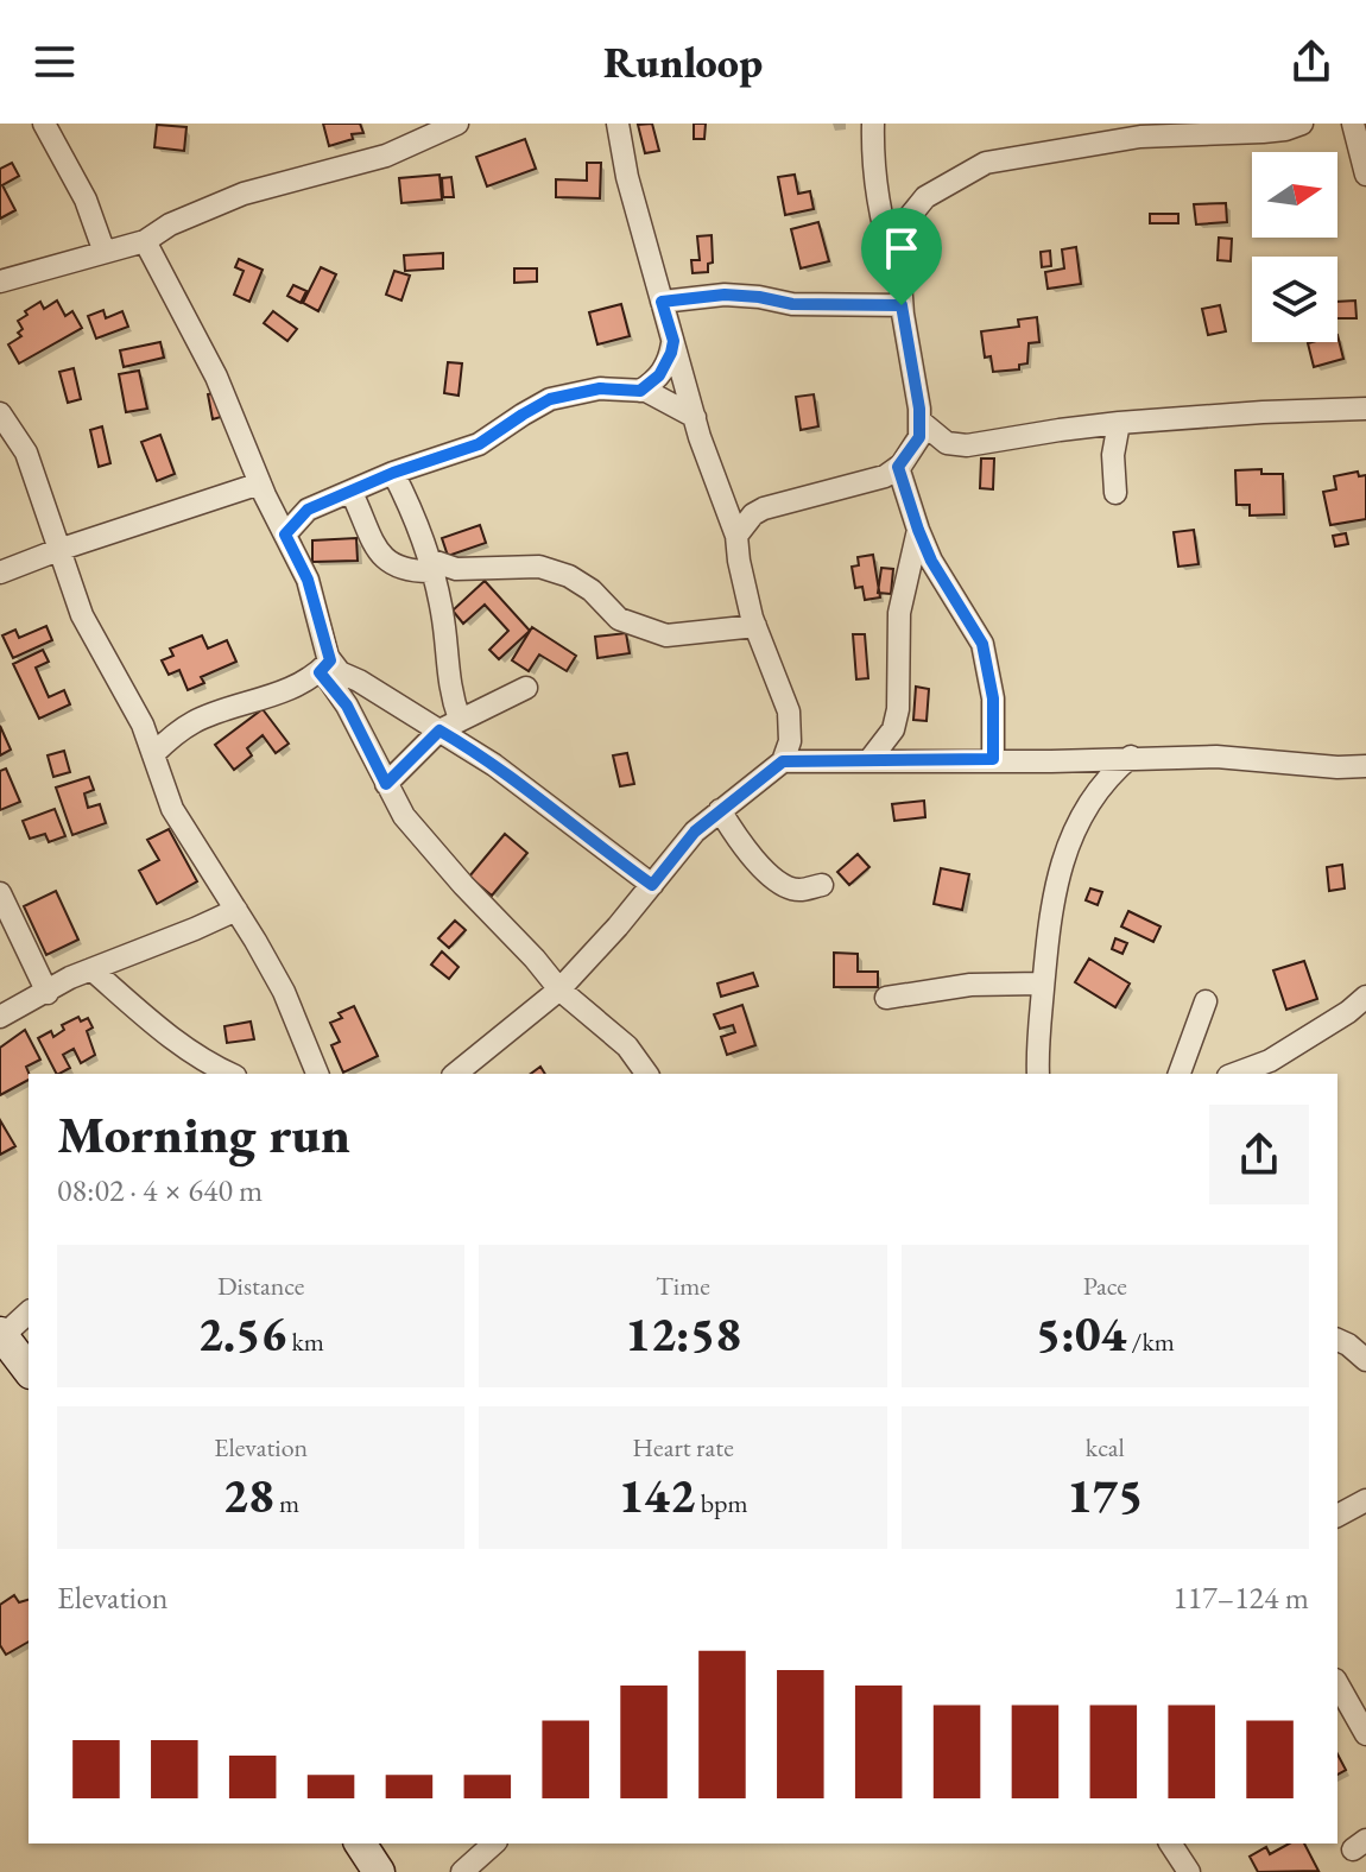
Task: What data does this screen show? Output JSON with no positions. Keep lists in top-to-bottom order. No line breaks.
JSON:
{"north":"right","page":{"header":"Runloop","heading":["Morning run","08:02 · 4 × 640 m"],"stats":[["Distance","2.56 km"],["Time","12:58"],["Pace","5:04 /km"],["Elevation","28 m"],["Heart rate","142 bpm"],["kcal","175"]],"chart":["Elevation","117–124 m"]}}
